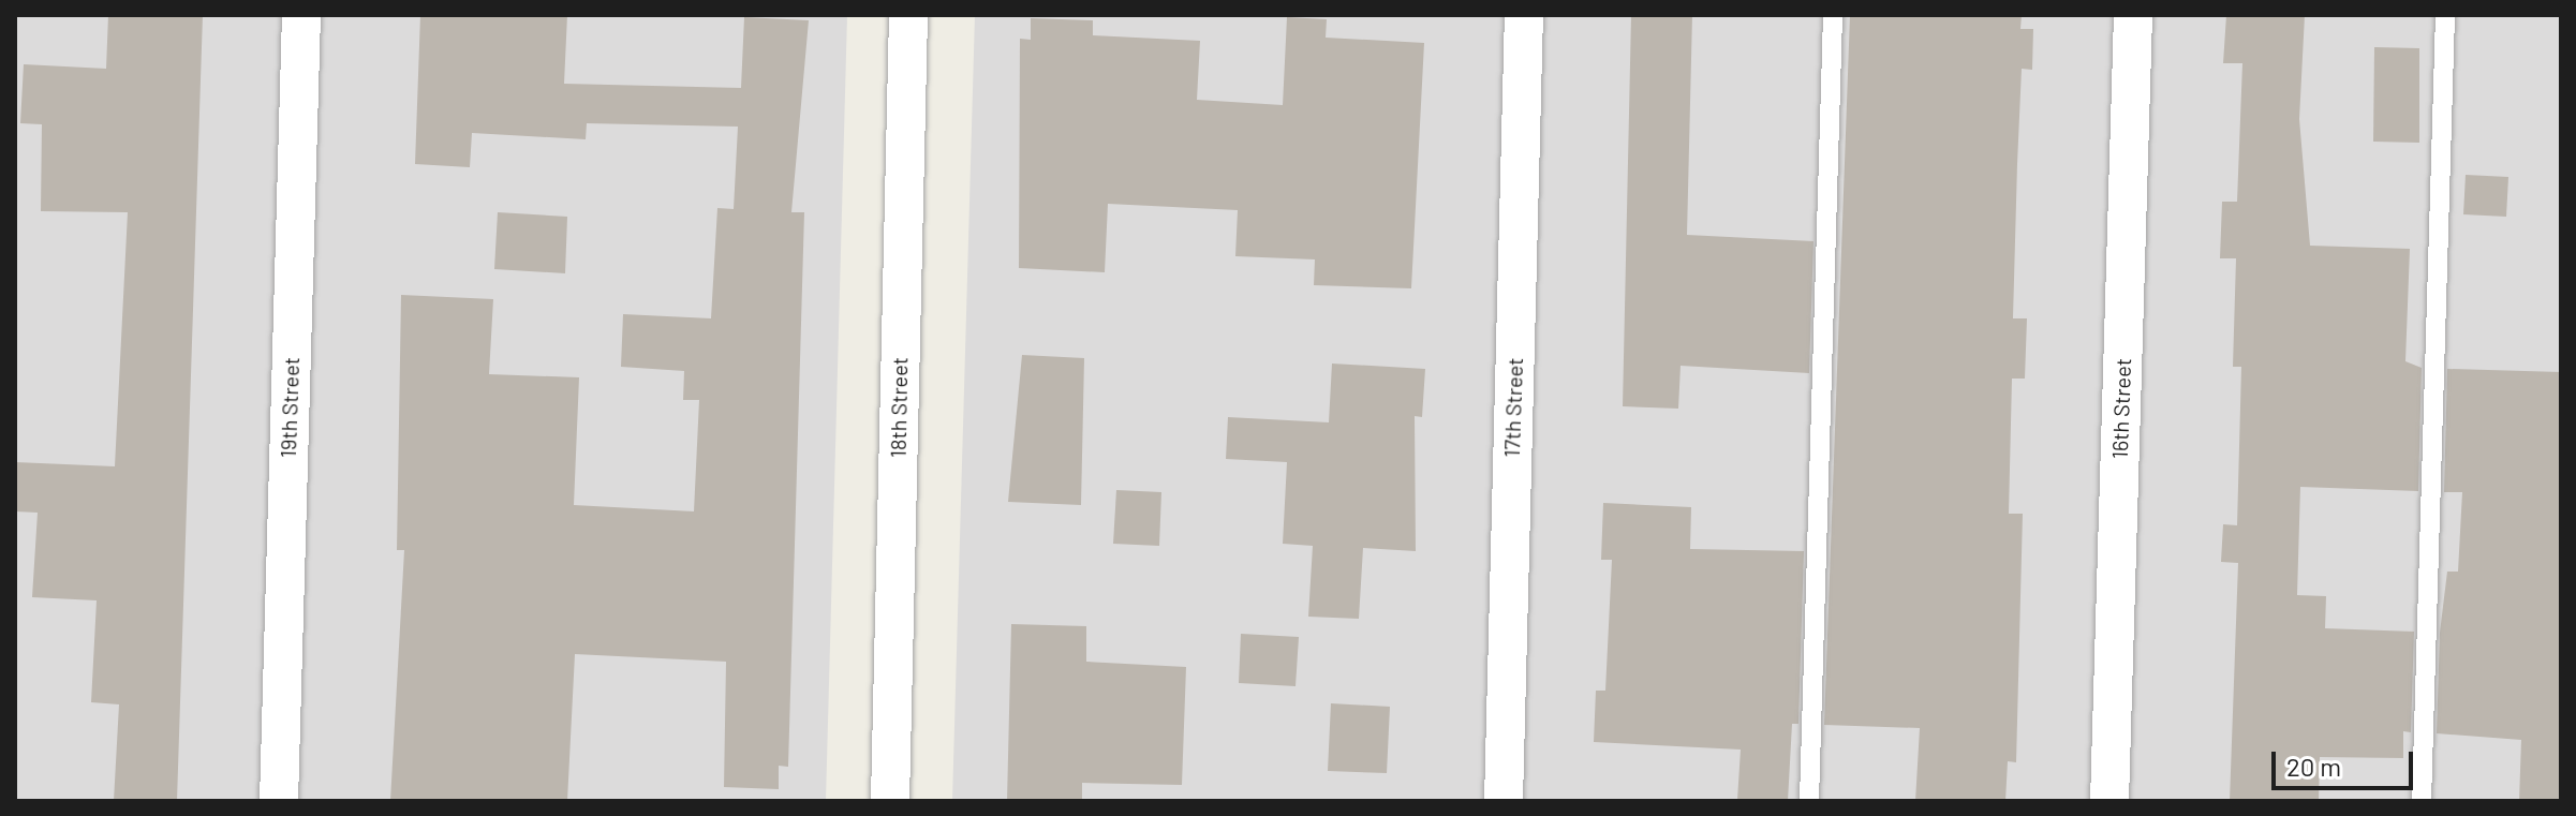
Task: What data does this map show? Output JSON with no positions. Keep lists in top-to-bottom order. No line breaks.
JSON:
{"streets":{"street":["19th Street","18th Street","17th Street","16th Street"]},"scale_bar":"20 m"}
